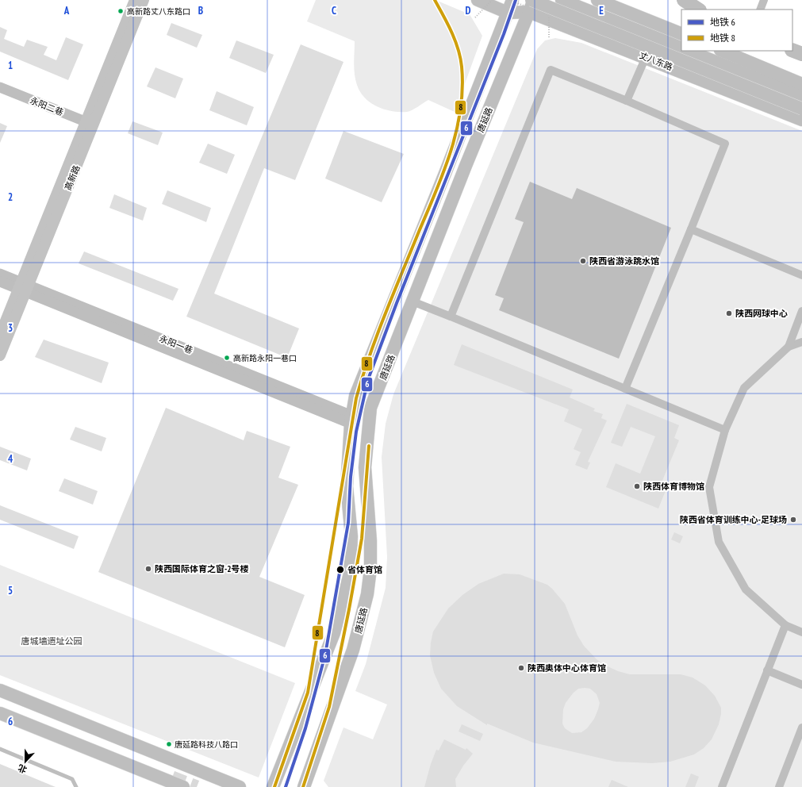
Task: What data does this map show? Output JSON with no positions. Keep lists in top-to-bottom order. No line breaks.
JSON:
{"streets":{"main road":["丈八东路","唐延路","高新路"],"street":["永阳二巷","永阳一巷"]},"crossings":[["丈八东路","唐延路"],["永阳二巷","高新路"],["唐延路","永阳一巷"],["高新路","永阳一巷"]],"parks":["唐城墙遗址公园"],"places":["高新路丈八东路口","陕西省游泳跳水馆","陕西网球中心","高新路永阳一巷口","陕西体育博物馆","陕西省体育训练中心-足球场","陕西国际体育之窗-2号楼","省体育馆","陕西奥体中心体育馆","唐延路科技八路口"],"lines":["metro line 6","metro line 8"],"legend":["地铁 6","地铁 8"],"north":"bottom","grid":{"columns":["A","B","C","D","E"],"rows":["1","2","3","4","5","6"]}}
